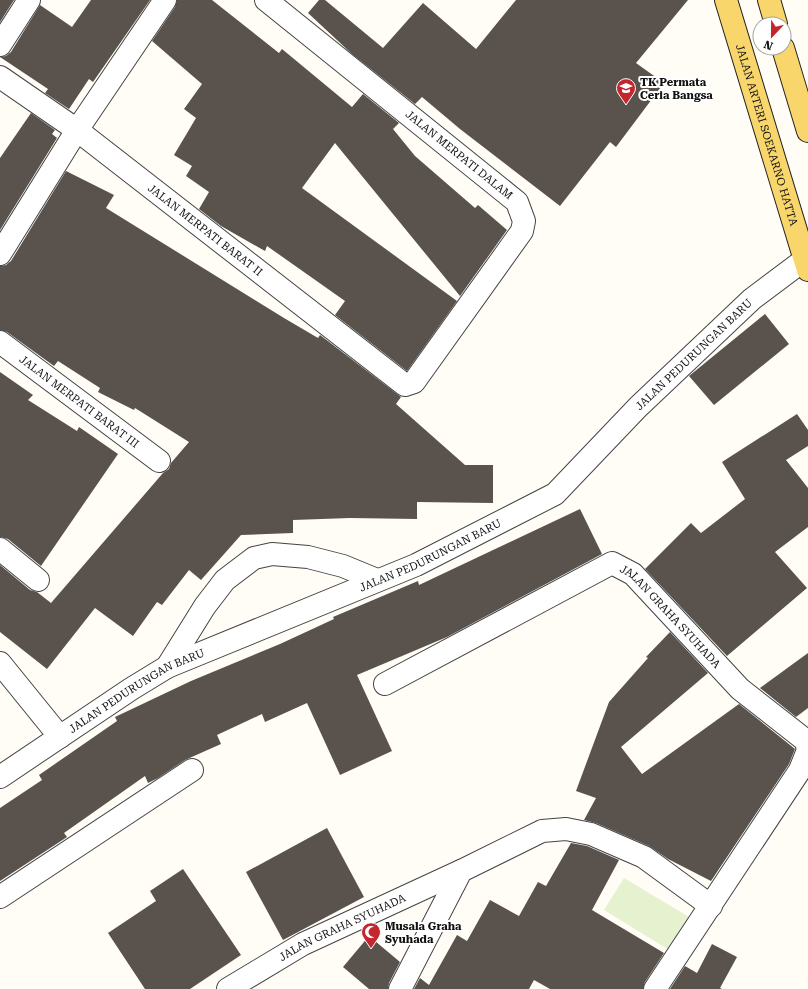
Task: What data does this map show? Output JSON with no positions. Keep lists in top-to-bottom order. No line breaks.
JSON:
{"streets":{"main road":["JALAN ARTERI SOEKARNO HATTA"],"street":["JALAN MERPATI DALAM","JALAN MERPATI BARAT II","JALAN PEDURUNGAN BARU","JALAN MERPATI BARAT III","JALAN GRAHA SYUHADA"]},"crossings":[["JALAN ARTERI SOEKARNO HATTA","JALAN PEDURUNGAN BARU"],["JALAN MERPATI DALAM","JALAN MERPATI BARAT II"]],"places":{"school or university":["TK Permata Ceria Bangsa"],"mosque":["Musala Graha Syuhada"]},"north":"bottom"}
